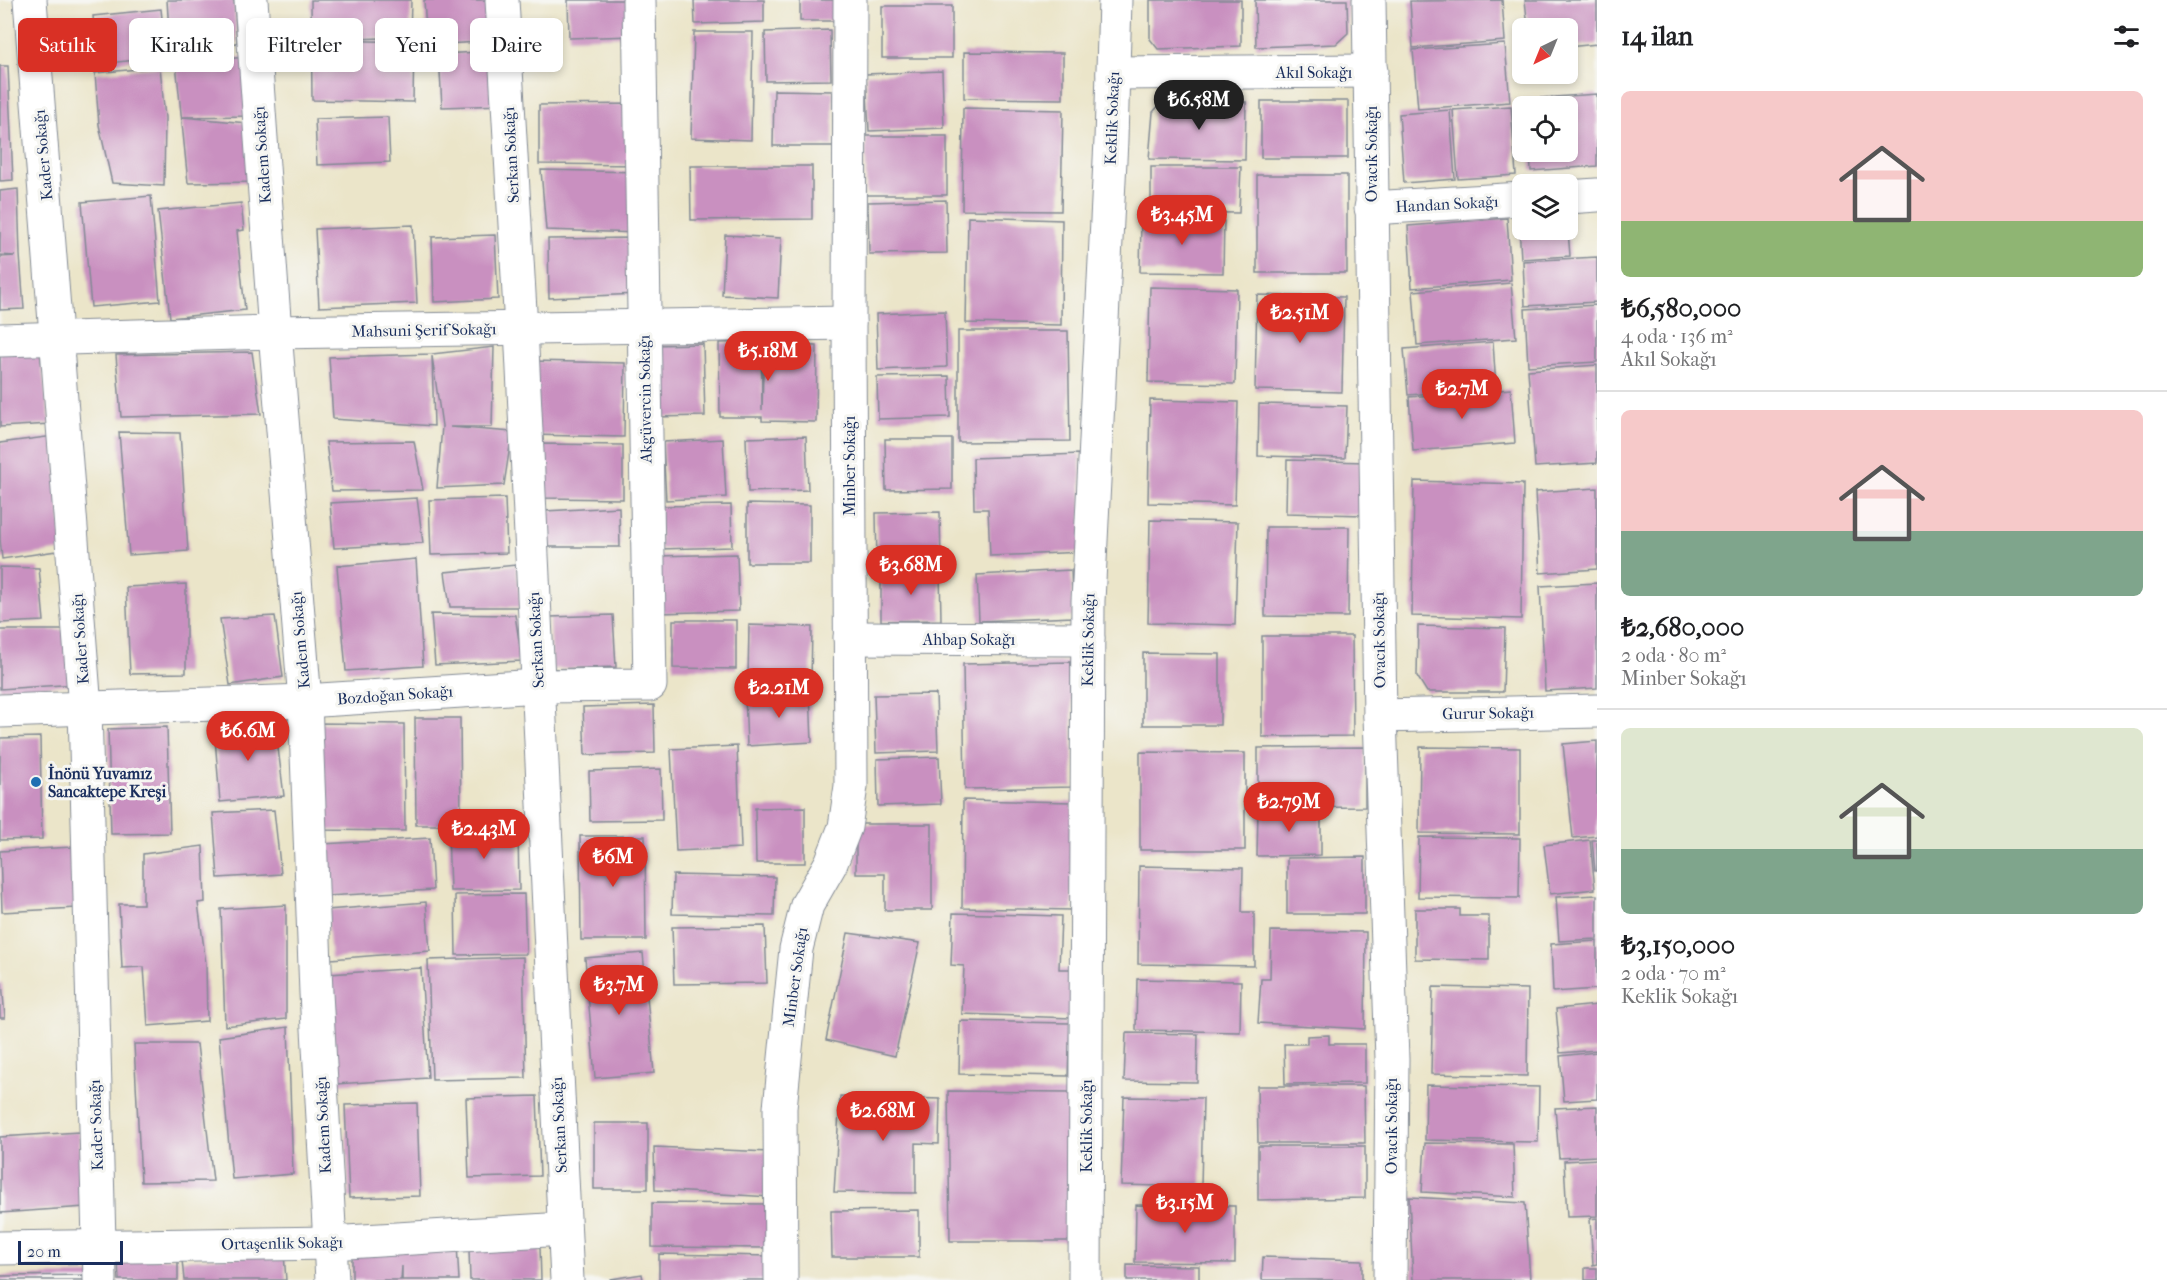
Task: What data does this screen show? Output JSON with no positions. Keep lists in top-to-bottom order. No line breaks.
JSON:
{"streets":{"street":["Akıl Sokağı","Keklik Sokağı","Ovacık Sokağı","Kader Sokağı","Kadem Sokağı","Serkan Sokağı","Handan Sokağı","Mahsuni Şerif Sokağı","Akgüvercin Sokağı","Minber Sokağı","Ahbap Sokağı","Bozdoğan Sokağı","Gurur Sokağı","Ortaşenlik Sokağı"]},"crossings":[["Akıl Sokağı","Keklik Sokağı"],["Akıl Sokağı","Ovacık Sokağı"],["Keklik Sokağı","Ahbap Sokağı"],["Ovacık Sokağı","Handan Sokağı"],["Ovacık Sokağı","Gurur Sokağı"],["Kader Sokağı","Mahsuni Şerif Sokağı"],["Kader Sokağı","Bozdoğan Sokağı"],["Kader Sokağı","Ortaşenlik Sokağı"],["Kadem Sokağı","Mahsuni Şerif Sokağı"],["Kadem Sokağı","Bozdoğan Sokağı"],["Kadem Sokağı","Ortaşenlik Sokağı"],["Serkan Sokağı","Mahsuni Şerif Sokağı"],["Serkan Sokağı","Akgüvercin Sokağı"],["Serkan Sokağı","Bozdoğan Sokağı"],["Serkan Sokağı","Ortaşenlik Sokağı"],["Mahsuni Şerif Sokağı","Akgüvercin Sokağı"],["Mahsuni Şerif Sokağı","Minber Sokağı"],["Akgüvercin Sokağı","Bozdoğan Sokağı"],["Minber Sokağı","Ahbap Sokağı"]],"places":["İnönü Yuvamız Sancaktepe Kreşi"],"scale_bar":"20 m","north":"bottom left","page":{"heading":"14 ilan","chip":["Satılık","Kiralık","Filtreler","Yeni","Daire"],"list":[{"name":"₺6,580,000","note":"4 oda · 136 m² · Akıl Sokağı"},{"name":"₺2,680,000","note":"2 oda · 80 m² · Minber Sokağı"},{"name":"₺3,150,000","note":"2 oda · 70 m² · Keklik Sokağı"}],"price":["₺6.58M","₺3.45M","₺2.51M","₺5.18M","₺2.7M","₺3.68M","₺2.21M","₺6.6M","₺2.79M","₺2.43M","₺6M","₺3.7M","₺2.68M","₺3.15M"],"scale":"20 m"}}
